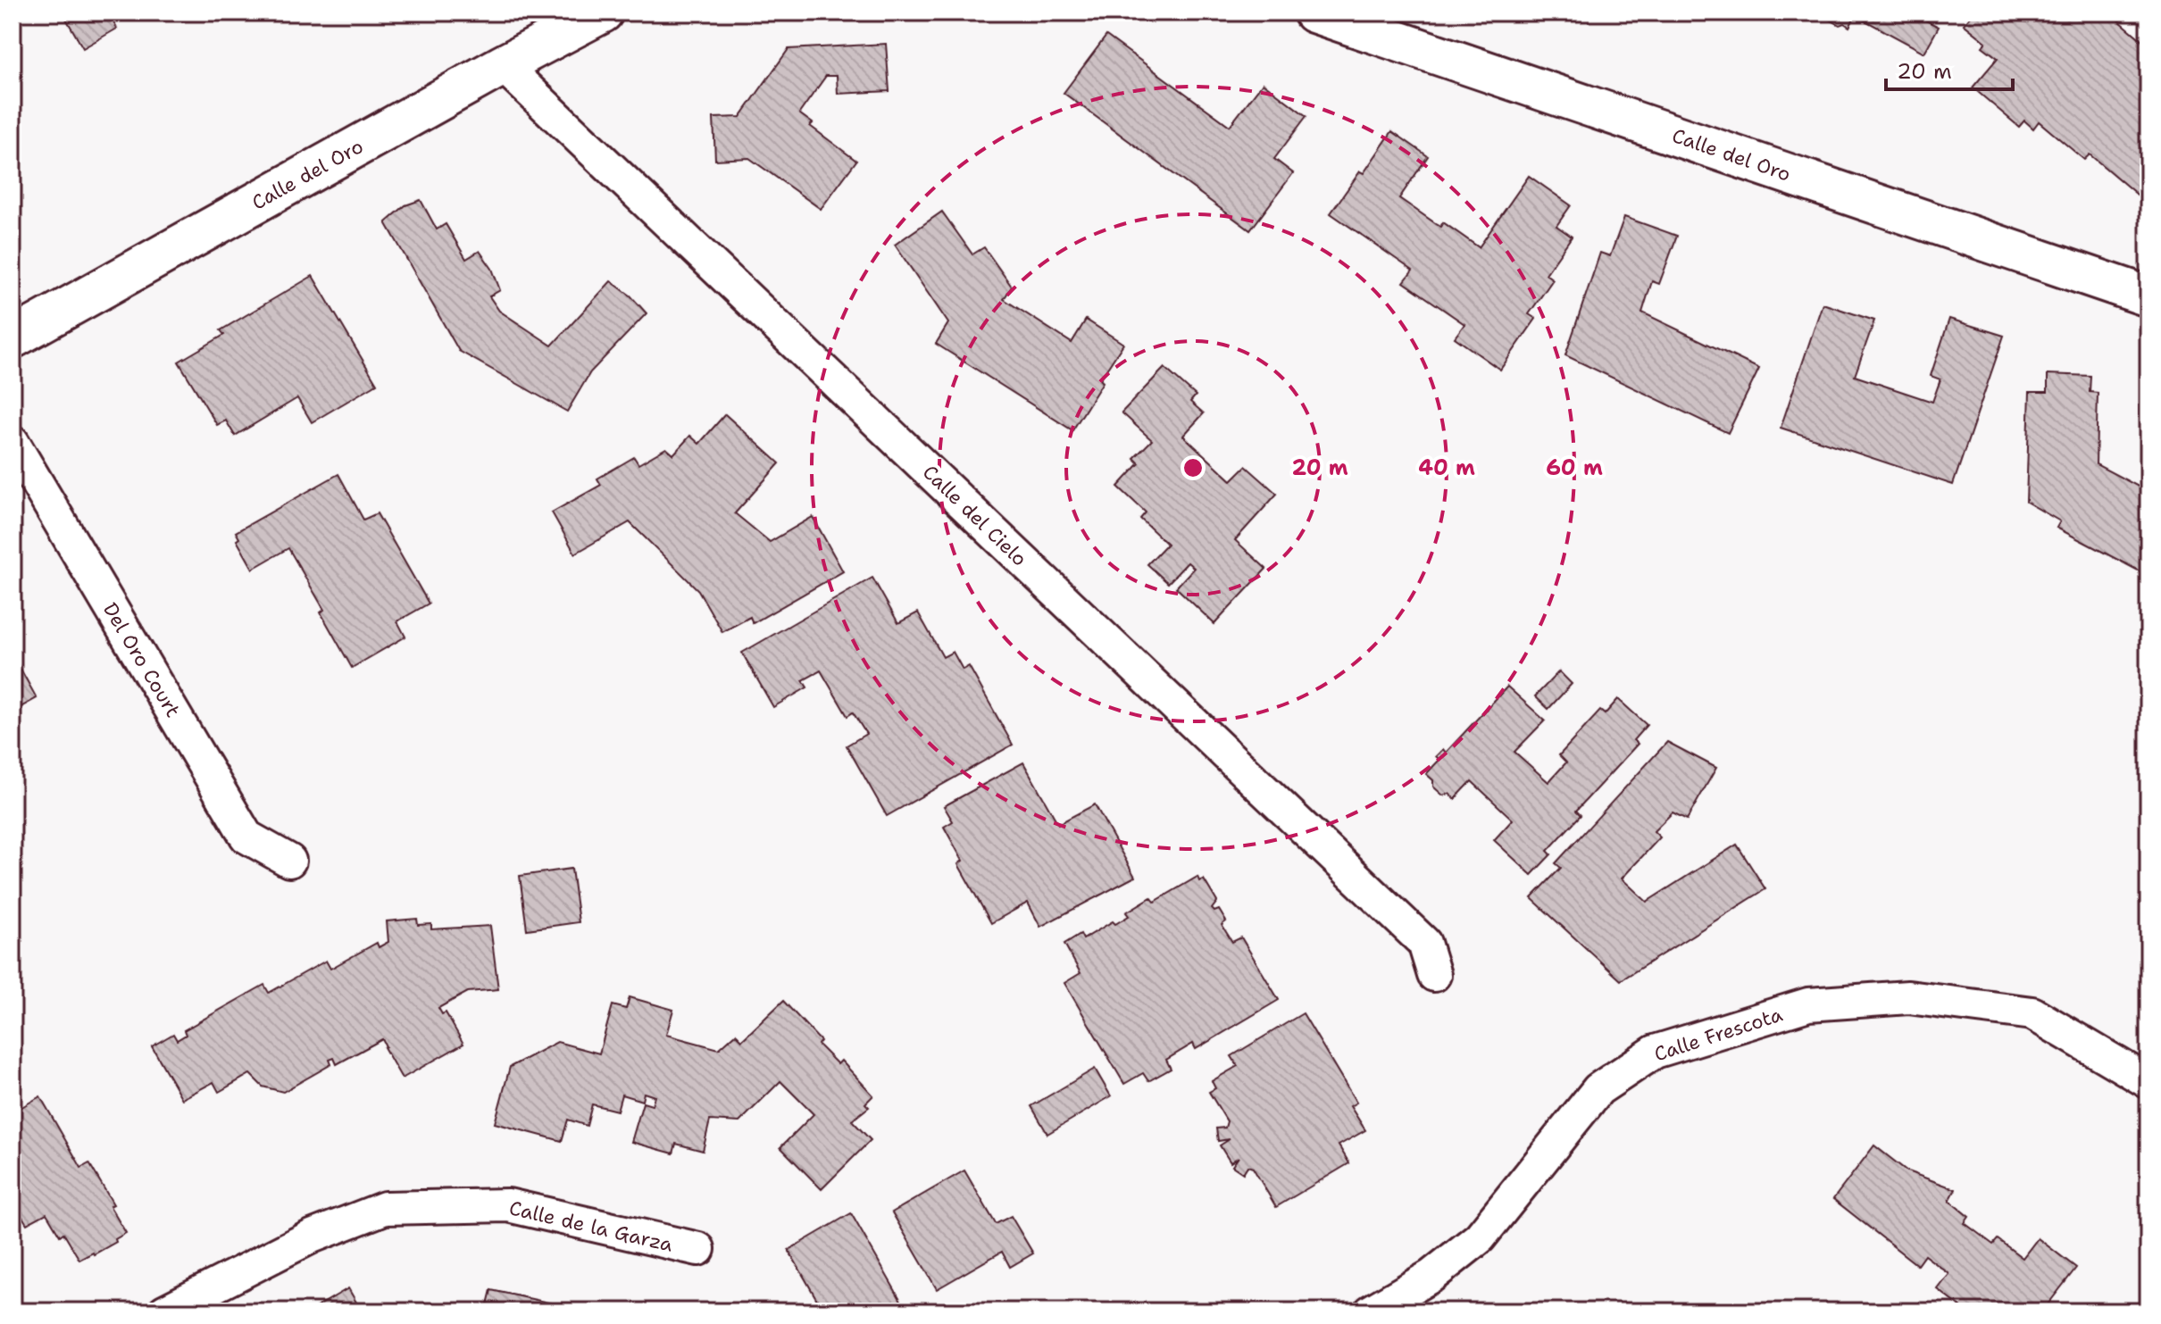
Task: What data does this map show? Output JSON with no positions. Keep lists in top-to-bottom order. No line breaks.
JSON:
{"streets":{"street":["Calle del Oro","Calle del Cielo","Del Oro Court","Calle Frescota","Calle de la Garza"]},"crossings":[["Calle del Oro","Calle del Cielo"]],"scale_bar":"20 m","rings":["20 m","40 m","60 m"]}
